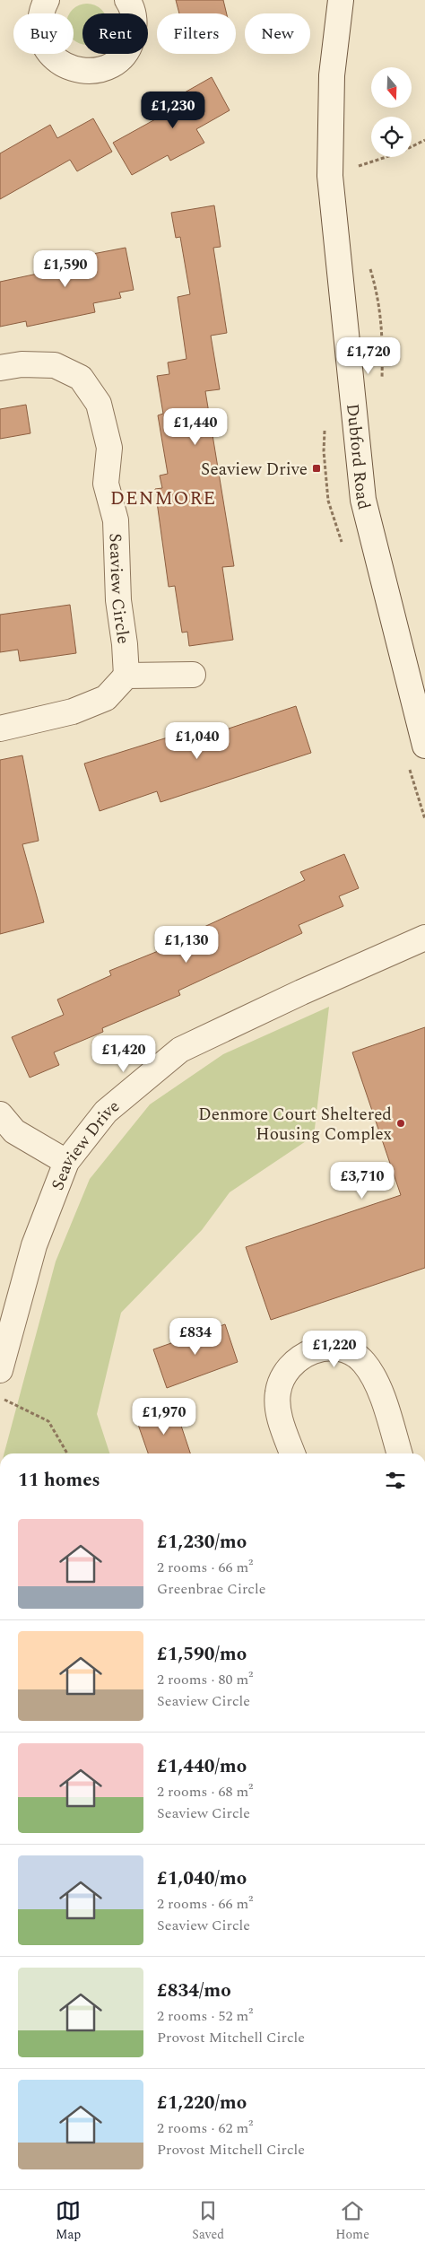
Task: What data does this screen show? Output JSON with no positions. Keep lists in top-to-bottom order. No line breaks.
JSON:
{"streets":{"street":["Dubford Road","Seaview Circle","Seaview Drive"]},"districts":["DENMORE"],"places":{"transit":["Seaview Drive"],"other":["Denmore Court Sheltered Housing Complex"]},"north":"bottom","page":{"chip":["Buy","Rent","Filters","New"],"price":["£1,230","£1,590","£1,720","£1,440","£1,040","£1,130","£1,420","£3,710","£834","£1,220","£1,970"],"heading":"11 homes","list":[{"name":"£1,230/mo","note":"2 rooms · 66 m² · Greenbrae Circle"},{"name":"£1,590/mo","note":"2 rooms · 80 m² · Seaview Circle"},{"name":"£1,440/mo","note":"2 rooms · 68 m² · Seaview Circle"},{"name":"£1,040/mo","note":"2 rooms · 66 m² · Seaview Circle"},{"name":"£834/mo","note":"2 rooms · 52 m² · Provost Mitchell Circle"},{"name":"£1,220/mo","note":"2 rooms · 62 m² · Provost Mitchell Circle"}],"tabs":["Map","Saved","Home"]}}
